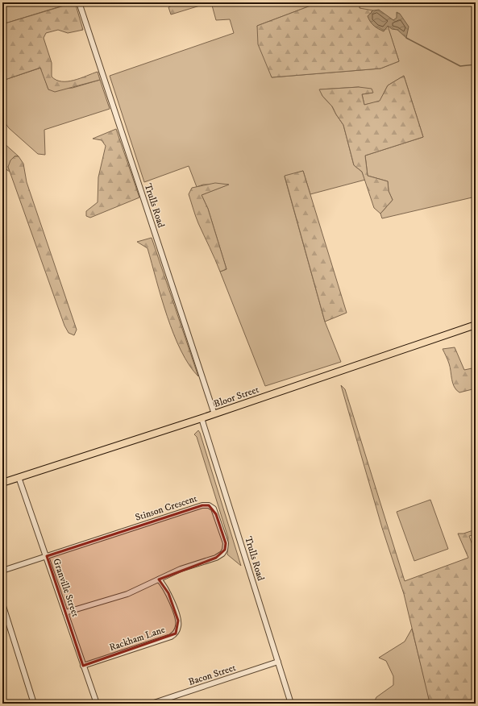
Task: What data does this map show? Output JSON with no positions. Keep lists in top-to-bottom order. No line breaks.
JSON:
{"streets":{"main road":["Bloor Street"],"street":["Trulls Road","Stinson Crescent","Granville Street","Rackham Lane","Bacon Street"]},"crossings":[["Trulls Road","Bloor Street"],["Trulls Road","Bacon Street"],["Bloor Street","Granville Street"],["Stinson Crescent","Granville Street"],["Stinson Crescent","Rackham Lane"],["Granville Street","Rackham Lane"]]}
